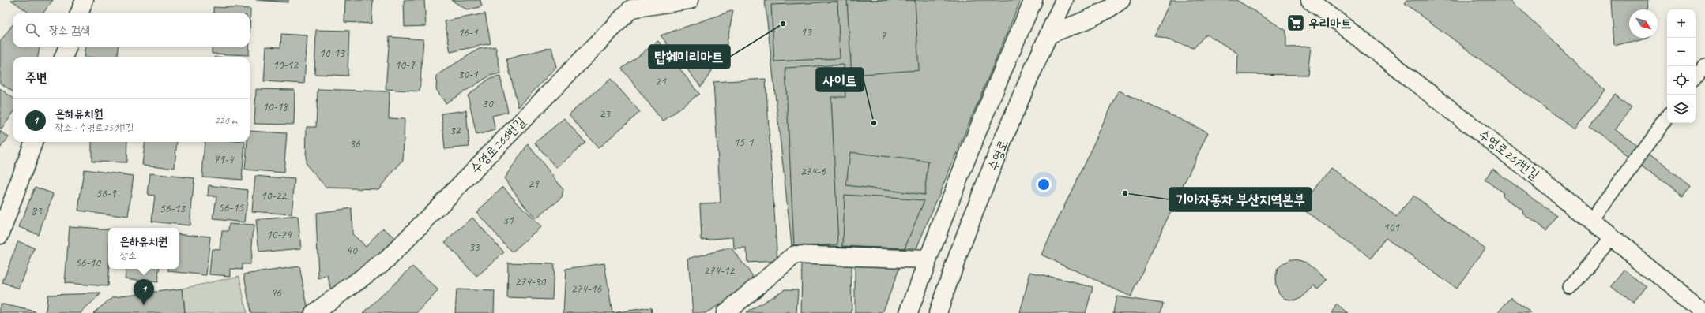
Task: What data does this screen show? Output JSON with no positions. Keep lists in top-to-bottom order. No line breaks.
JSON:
{"streets":{"street":["수영로266번길","수영로267번길","수영로"]},"places":{"supermarket":["우리마트"],"other":["탑훼미리마트","사이트","기아자동차 부산지역본부"]},"house_numbers":["13","16-1","7","10-13","10-12","10-9","30-1","21","30","10-18","23","32","15-1","36","79-4","274-6","29","56-9","10-22","56-15","56-13","83","31","101","10-24","33","40","56-10","274-12","274-30","274-16","46"],"north":"bottom right","page":{"map_buttons":["+","−"],"search":"장소 검색","heading":"주변","list":[{"mark":"1","name":"은하유치원","note":"장소 · 수영로250번길","value":"220 m"}],"popup":["은하유치원","장소"],"pins":"1"}}
